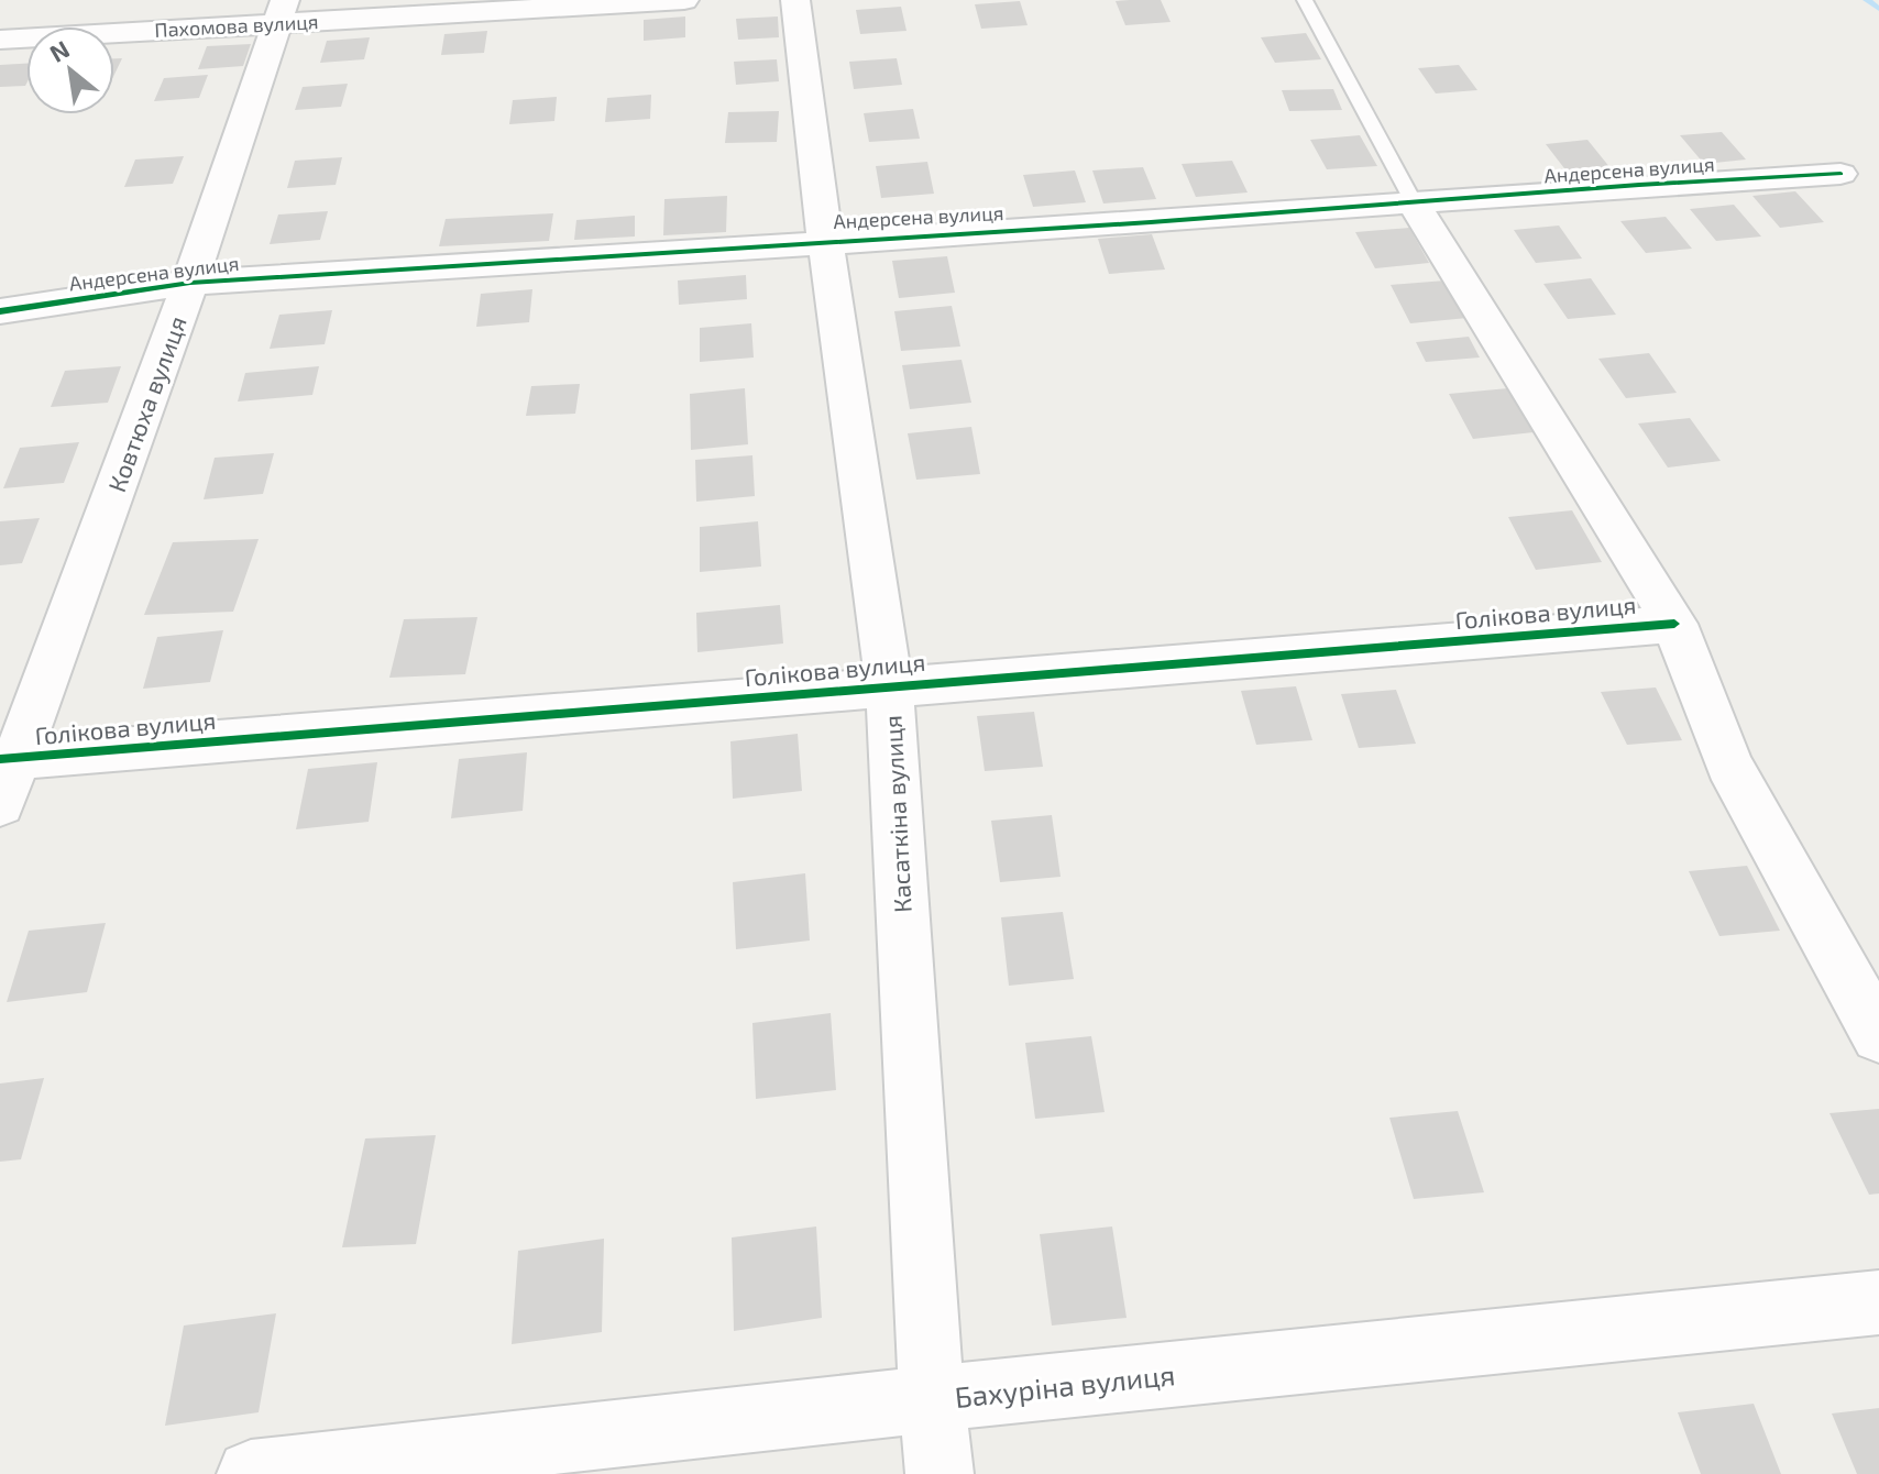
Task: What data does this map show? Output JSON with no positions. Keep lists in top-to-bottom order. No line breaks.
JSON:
{"streets":{"street":["Пахомова вулиця","Андерсена вулиця","Ковтюха вулиця","Голікова вулиця","Касаткіна вулиця","Бахуріна вулиця"]},"crossings":[["Пахомова вулиця","Ковтюха вулиця"],["Андерсена вулиця","Ковтюха вулиця"],["Андерсена вулиця","Касаткіна вулиця"],["Ковтюха вулиця","Голікова вулиця"],["Голікова вулиця","Касаткіна вулиця"],["Касаткіна вулиця","Бахуріна вулиця"]],"north":"top left"}
